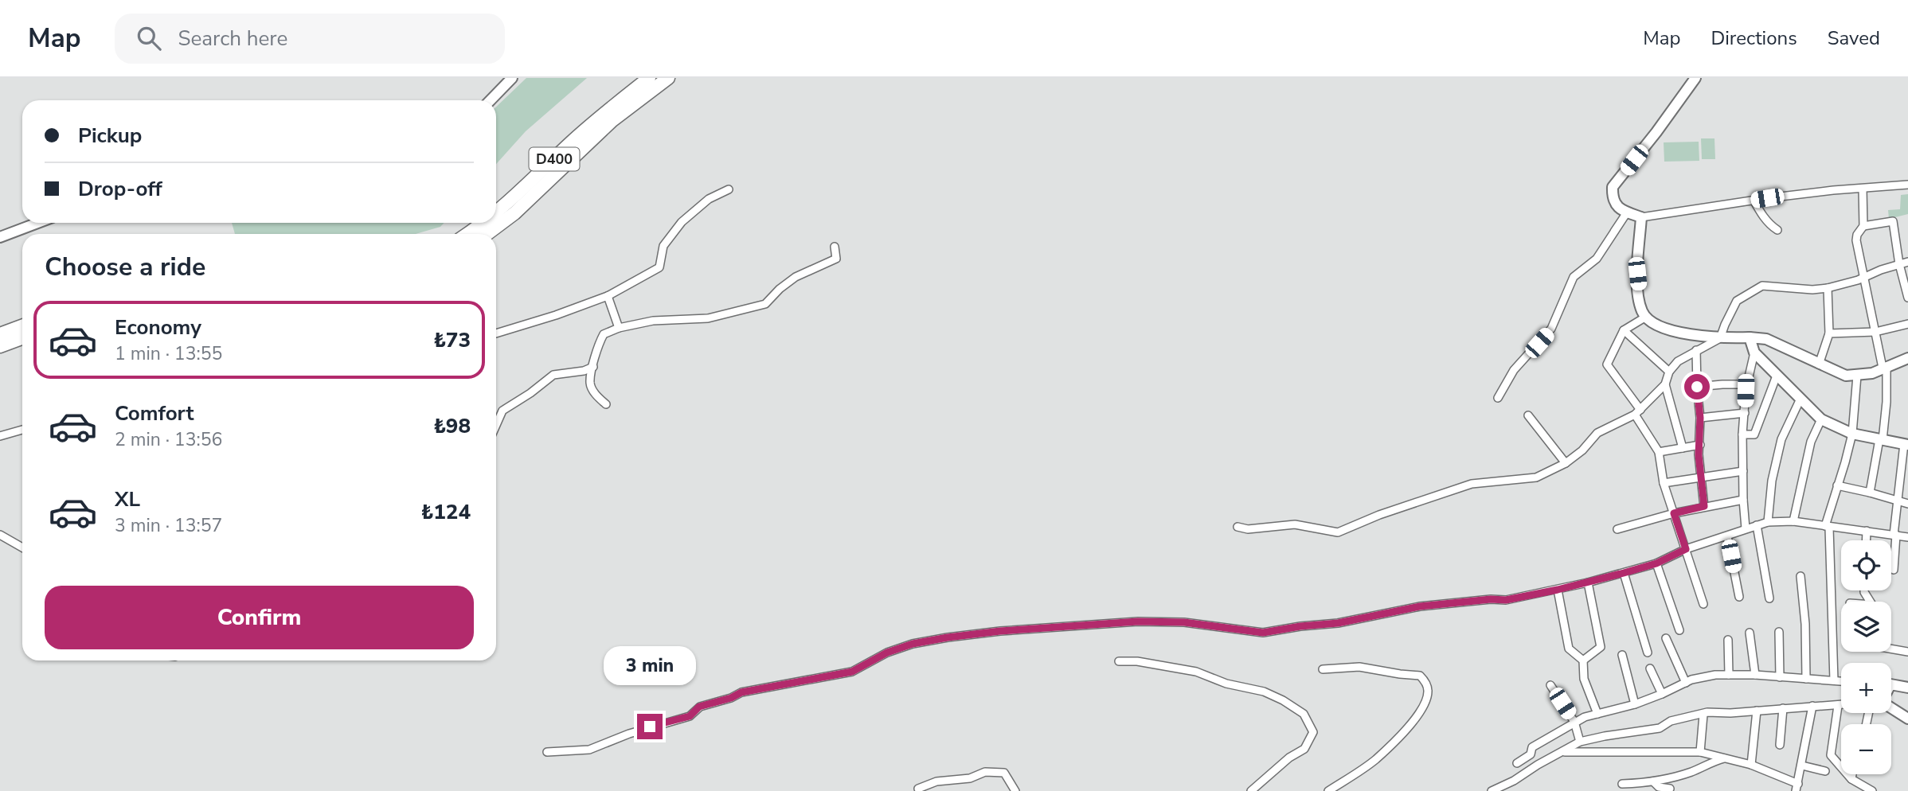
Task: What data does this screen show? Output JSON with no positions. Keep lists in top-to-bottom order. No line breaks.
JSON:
{"streets":{"highway":["D400"]},"page":{"header":"Map","search":"Search here","nav":["Map","Directions","Saved"],"banner":["Pickup","Drop-off"],"heading":"Choose a ride","list":[{"name":"Economy","note":"1 min · 13:55","value":"₺73"},{"name":"Comfort","note":"2 min · 13:56","value":"₺98"},{"name":"XL","note":"3 min · 13:57","value":"₺124"}],"map_buttons":["+","−"],"buttons":"Confirm","bubble":"3 min"}}
